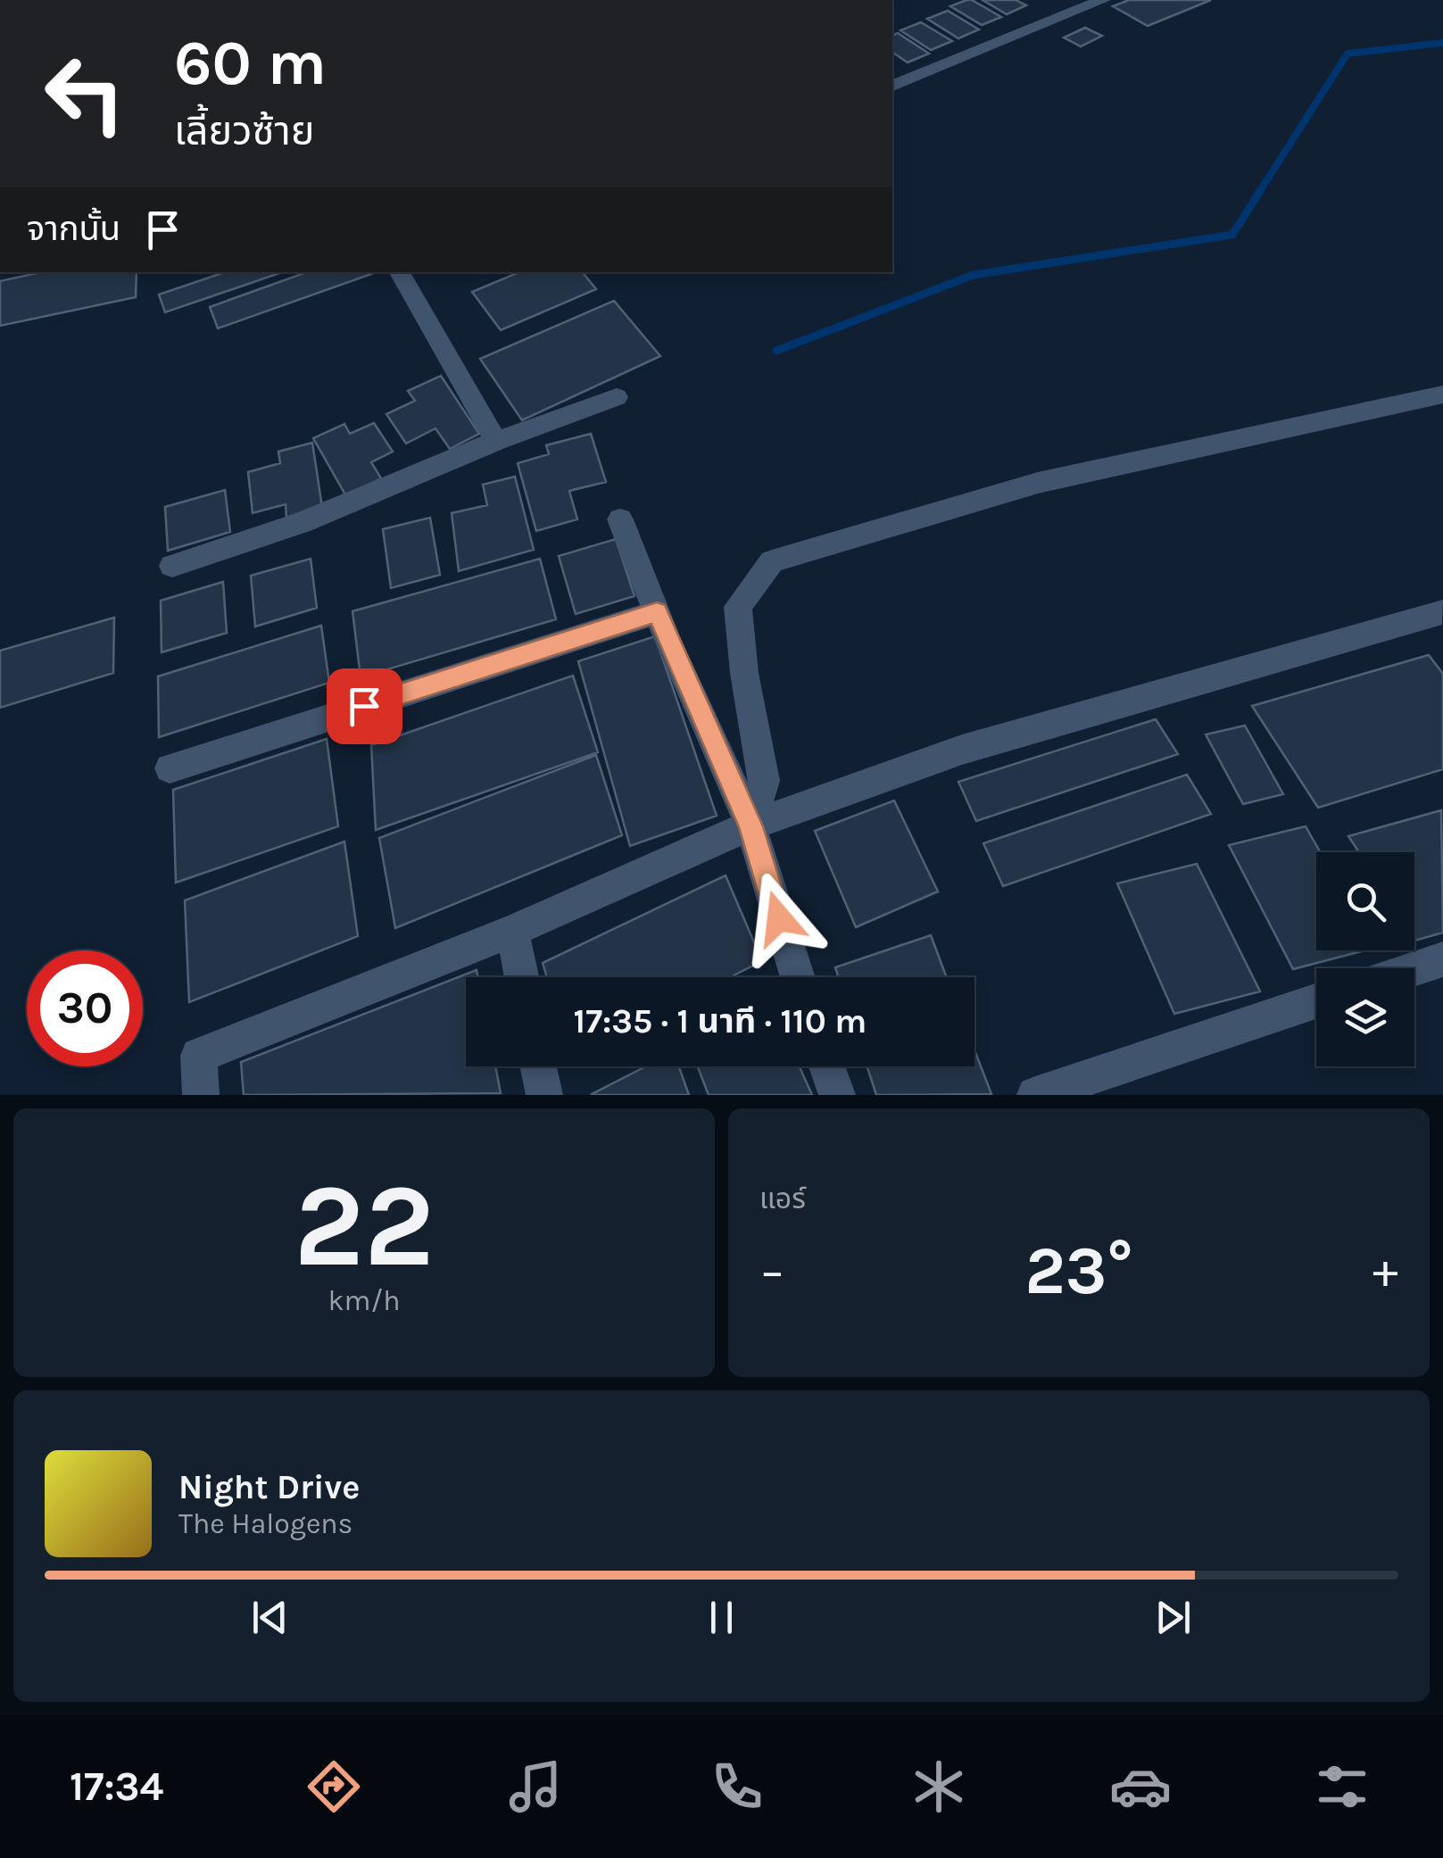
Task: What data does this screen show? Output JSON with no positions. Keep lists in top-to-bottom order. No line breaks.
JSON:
{"page":{"turn":["60 m","เลี้ยวซ้าย"],"then":"จากนั้น","limit":"30","trip":"17:35 · 1 นาที · 110 m","tile":[["22","km/h"],"แอร์"],"heat":["−","23°","+"],"song":["Night Drive","The Halogens"],"tabs":"17:34"}}
